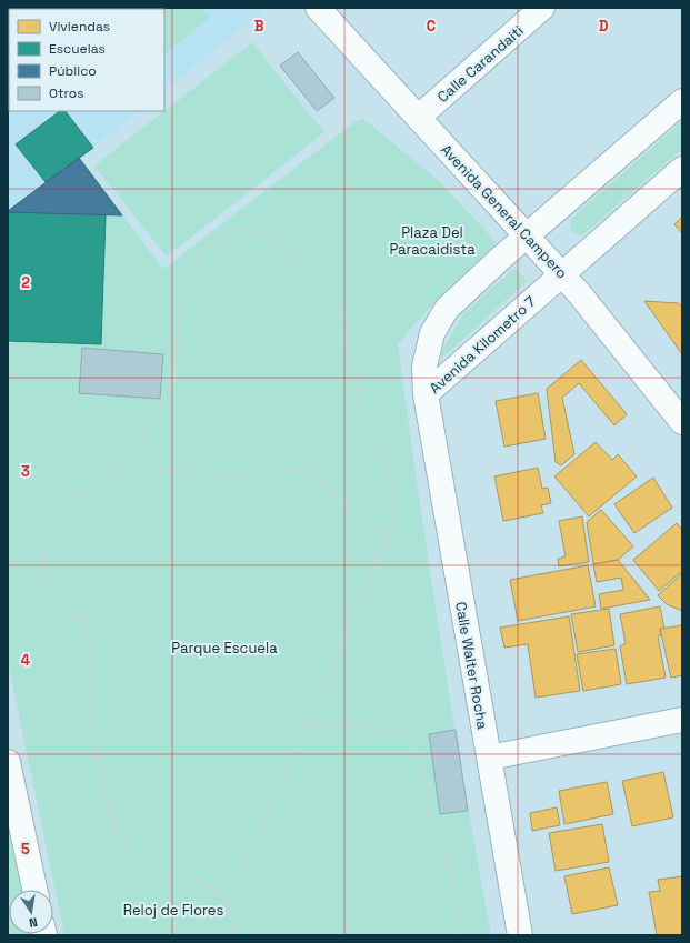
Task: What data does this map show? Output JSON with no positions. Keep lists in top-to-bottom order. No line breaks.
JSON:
{"streets":{"street":["Calle Carandaiti","Avenida General Campero","Avenida Kilometro 7","Calle Walter Rocha"]},"crossings":[["Calle Carandaiti","Avenida General Campero"],["Avenida General Campero","Avenida Kilometro 7"],["Avenida Kilometro 7","Calle Walter Rocha"]],"parks":["Plaza Del Paracaidista","Parque Escuela","Reloj de Flores"],"legend":["Viviendas","Escuelas","Público","Otros"],"north":"bottom","grid":{"columns":["B","C","D"],"rows":["2","3","4","5"]}}
